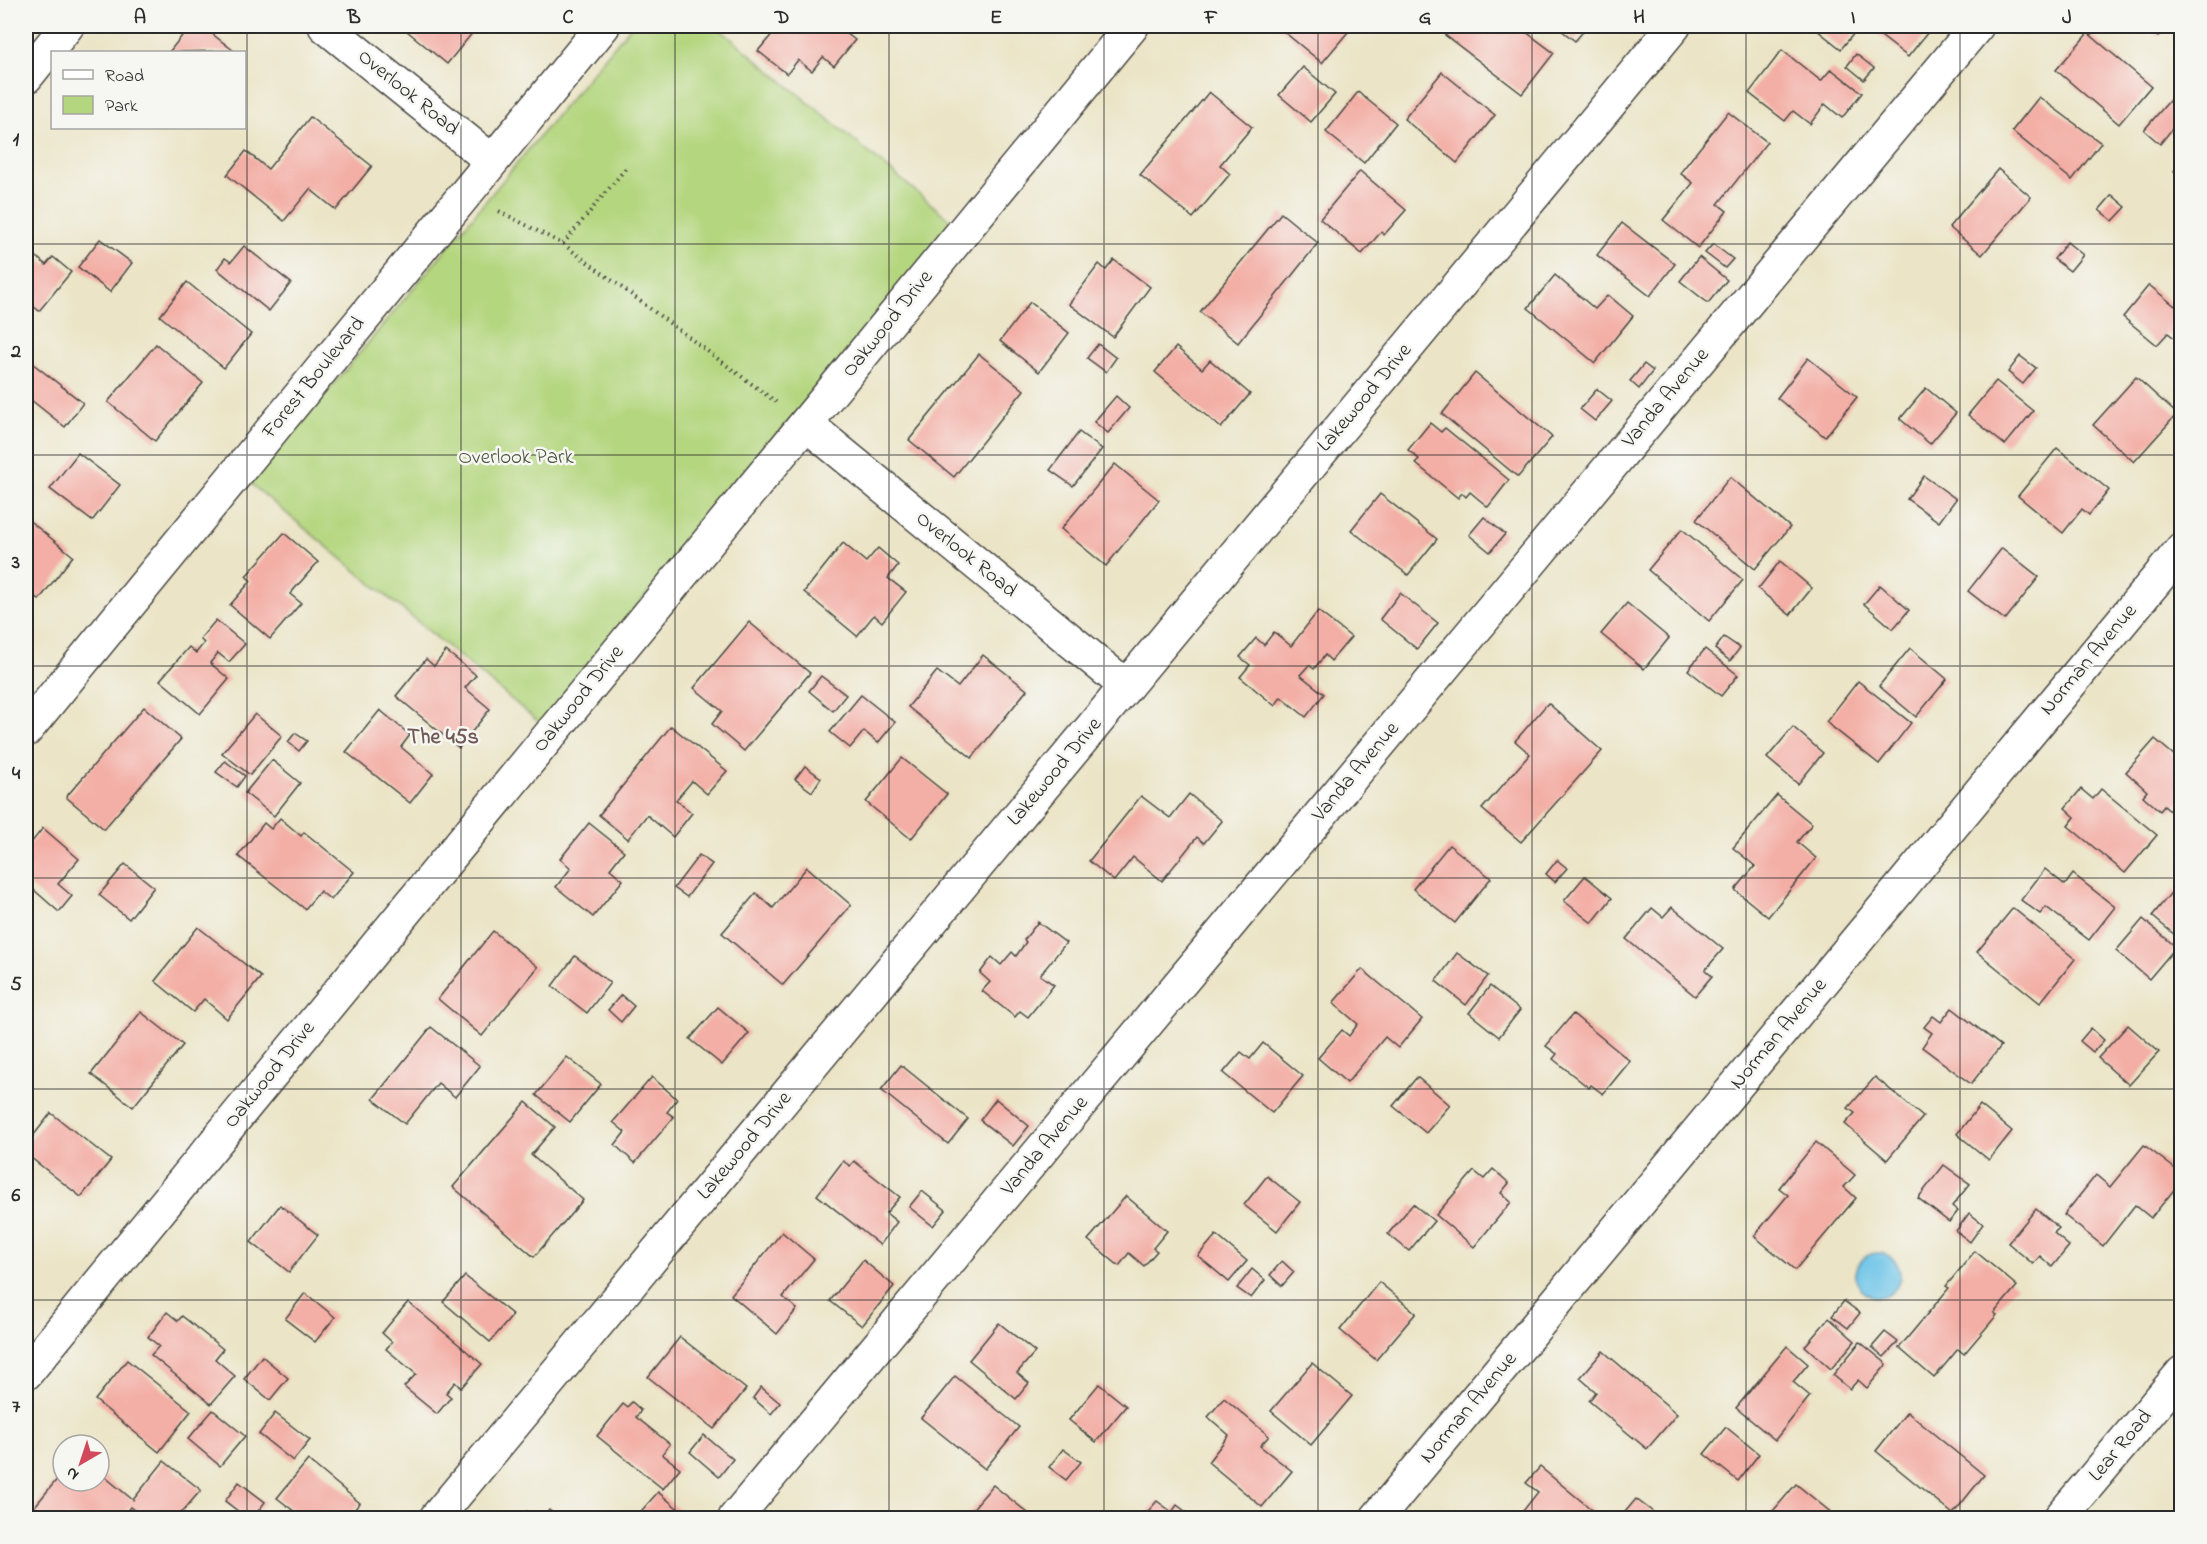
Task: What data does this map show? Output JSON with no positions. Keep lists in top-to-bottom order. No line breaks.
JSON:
{"streets":{"street":["Overlook Road","Oakwood Drive","Forest Boulevard","Lakewood Drive","Vanda Avenue","Norman Avenue","Lear Road"]},"crossings":[["Overlook Road","Oakwood Drive"],["Overlook Road","Forest Boulevard"],["Overlook Road","Lakewood Drive"]],"districts":["The 45s"],"parks":["Overlook Park"],"legend":["Road","Park"],"north":"bottom left","grid":{"columns":["A","B","C","D","E","F","G","H","I","J"],"rows":["1","2","3","4","5","6","7"]}}
